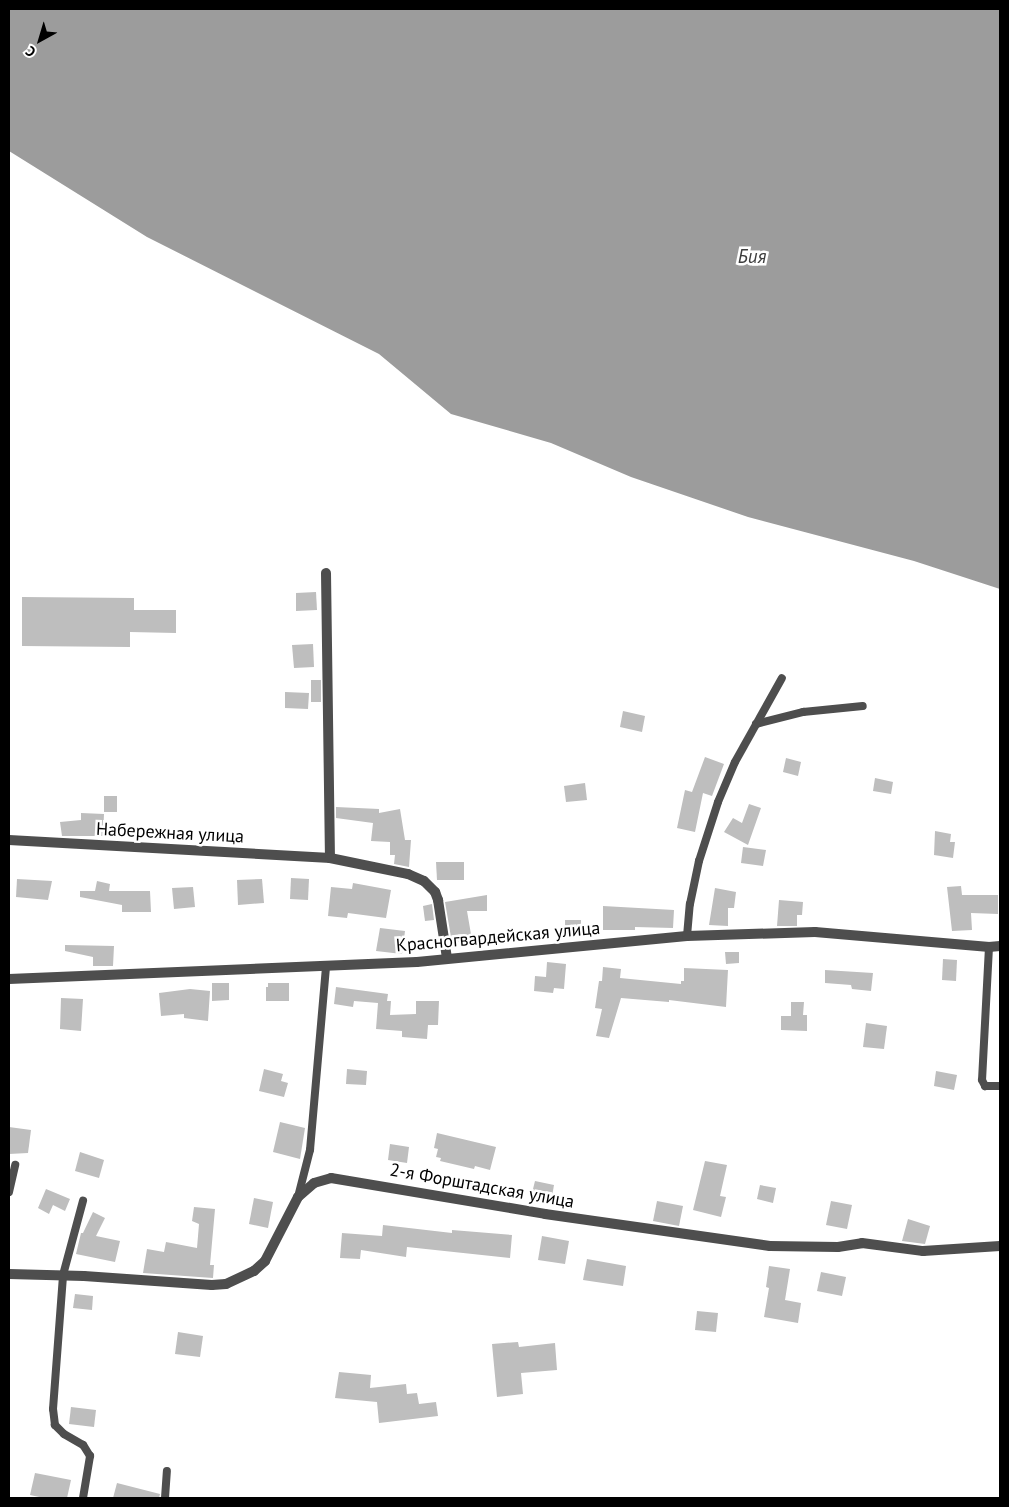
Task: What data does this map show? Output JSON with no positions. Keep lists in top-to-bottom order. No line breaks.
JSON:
{"streets":{"street":["Набережная улица","Красногвардейская улица","2-я Форштадская улица"]},"crossings":[["Набережная улица","Красногвардейская улица"]],"water":["Бия"],"north":"bottom left"}
